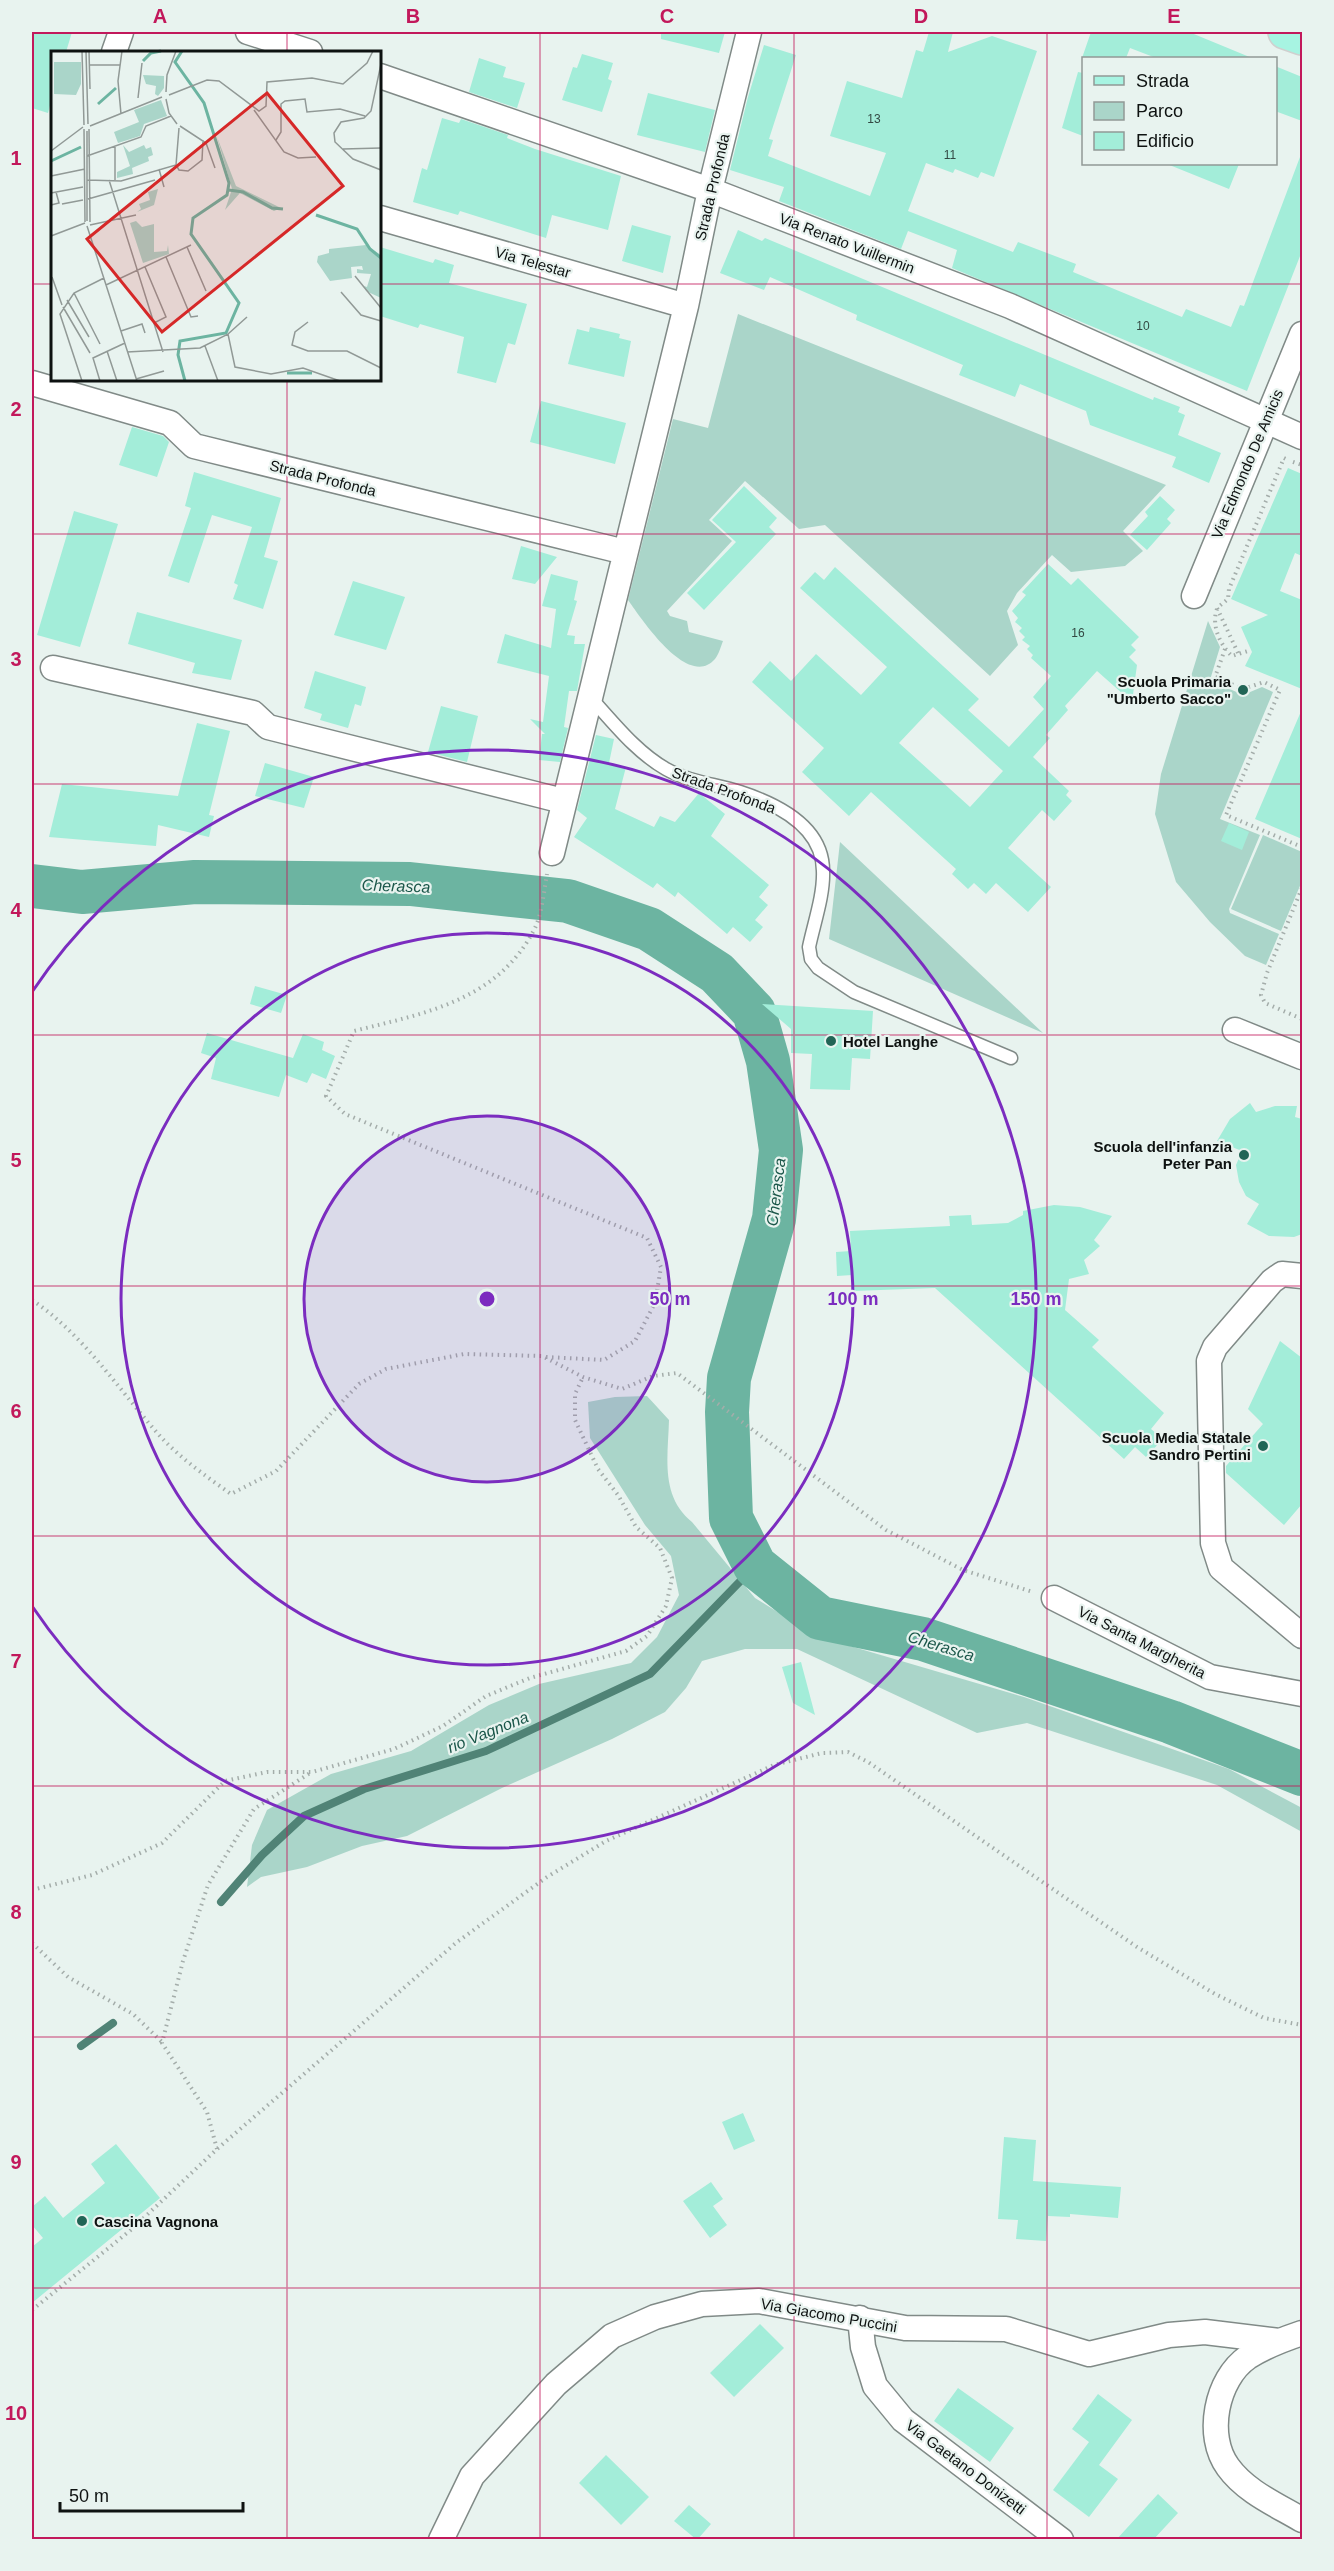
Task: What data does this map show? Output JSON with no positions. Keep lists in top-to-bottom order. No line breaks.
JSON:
{"streets":{"street":["Strada Profonda","Via Renato Vuillermin","Via Telestar","Via Edmondo De Amicis","Via Santa Margherita","Via Giacomo Puccini","Via Gaetano Donizetti"]},"crossings":[["Strada Profonda","Via Renato Vuillermin"],["Strada Profonda","Via Telestar"],["Via Renato Vuillermin","Via Edmondo De Amicis"],["Via Giacomo Puccini","Via Gaetano Donizetti"]],"water":["Cherasca","rio Vagnona"],"places":["Scuola Primaria \"Umberto Sacco\"","Hotel Langhe","Scuola dell'infanzia Peter Pan","Scuola Media Statale Sandro Pertini","Cascina Vagnona"],"house_numbers":["13","11","10","16"],"legend":["Strada","Parco","Edificio"],"scale_bar":"50 m","grid":{"columns":["A","B","C","D","E"],"rows":["1","2","3","4","5","6","7","8","9","10"]},"rings":["50 m","100 m","150 m"]}
